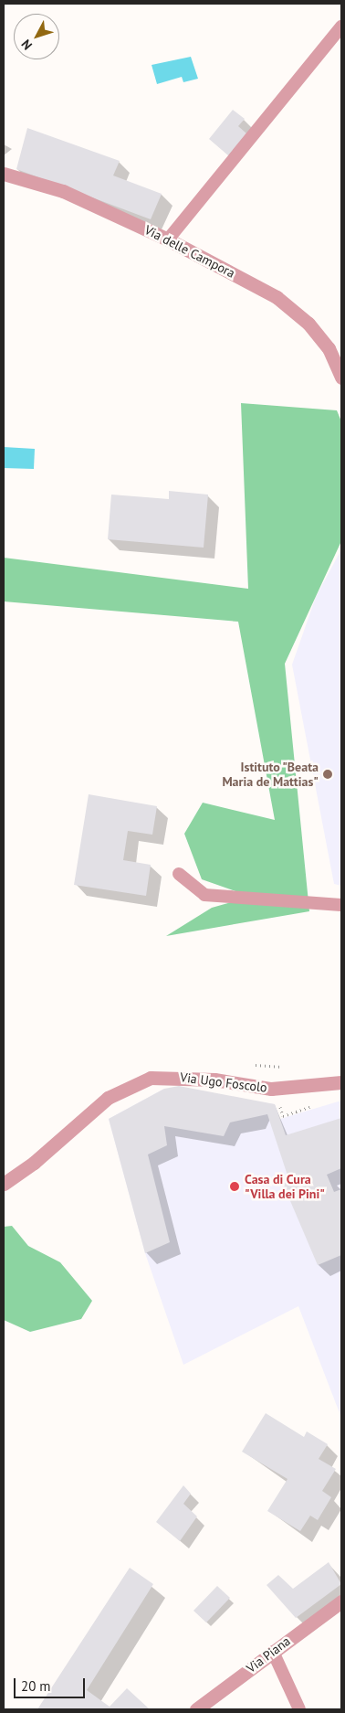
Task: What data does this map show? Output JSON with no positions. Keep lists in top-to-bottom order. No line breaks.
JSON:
{"streets":{"street":["Via delle Campora","Via Ugo Foscolo","Via Piana"]},"places":["Istituto \"Beata Maria de Mattias\"","Casa di Cura \"Villa dei Pini\""],"scale_bar":"20 m","north":"bottom left"}
